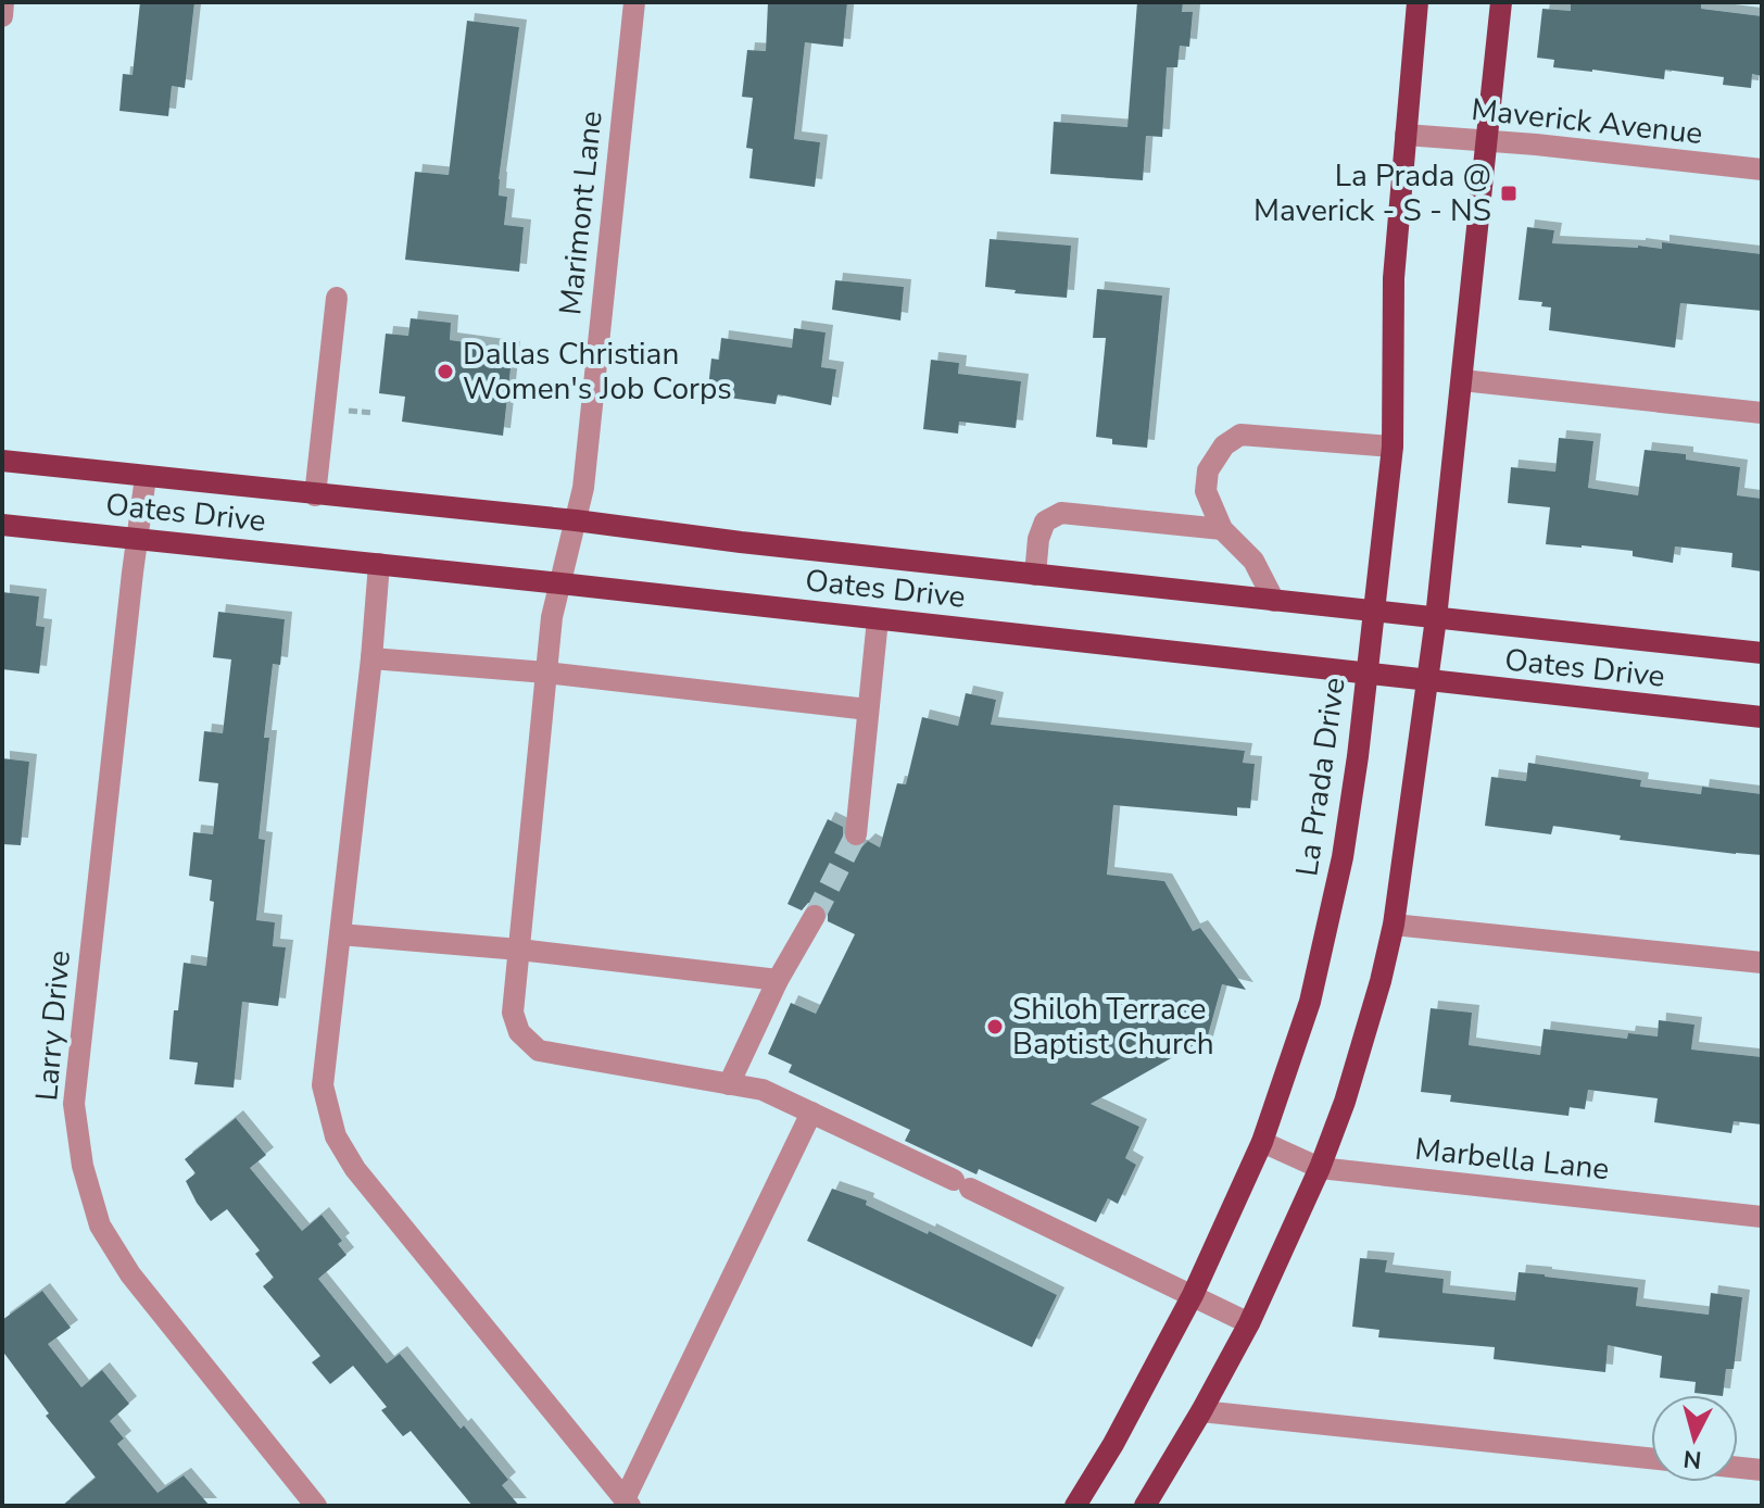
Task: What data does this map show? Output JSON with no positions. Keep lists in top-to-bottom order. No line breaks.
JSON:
{"streets":{"main road":["Oates Drive","La Prada Drive"],"street":["Maverick Avenue","Marimont Lane","Larry Drive","Marbella Lane"]},"crossings":[["Maverick Avenue","La Prada Drive"],["Marimont Lane","Oates Drive"],["Marimont Lane","La Prada Drive"],["Oates Drive","La Prada Drive"],["Oates Drive","Larry Drive"],["La Prada Drive","Marbella Lane"]],"places":{"transit":["La Prada @ Maverick - S - NS"],"other":["Dallas Christian Women's Job Corps","Shiloh Terrace Baptist Church"]},"north":"bottom"}
